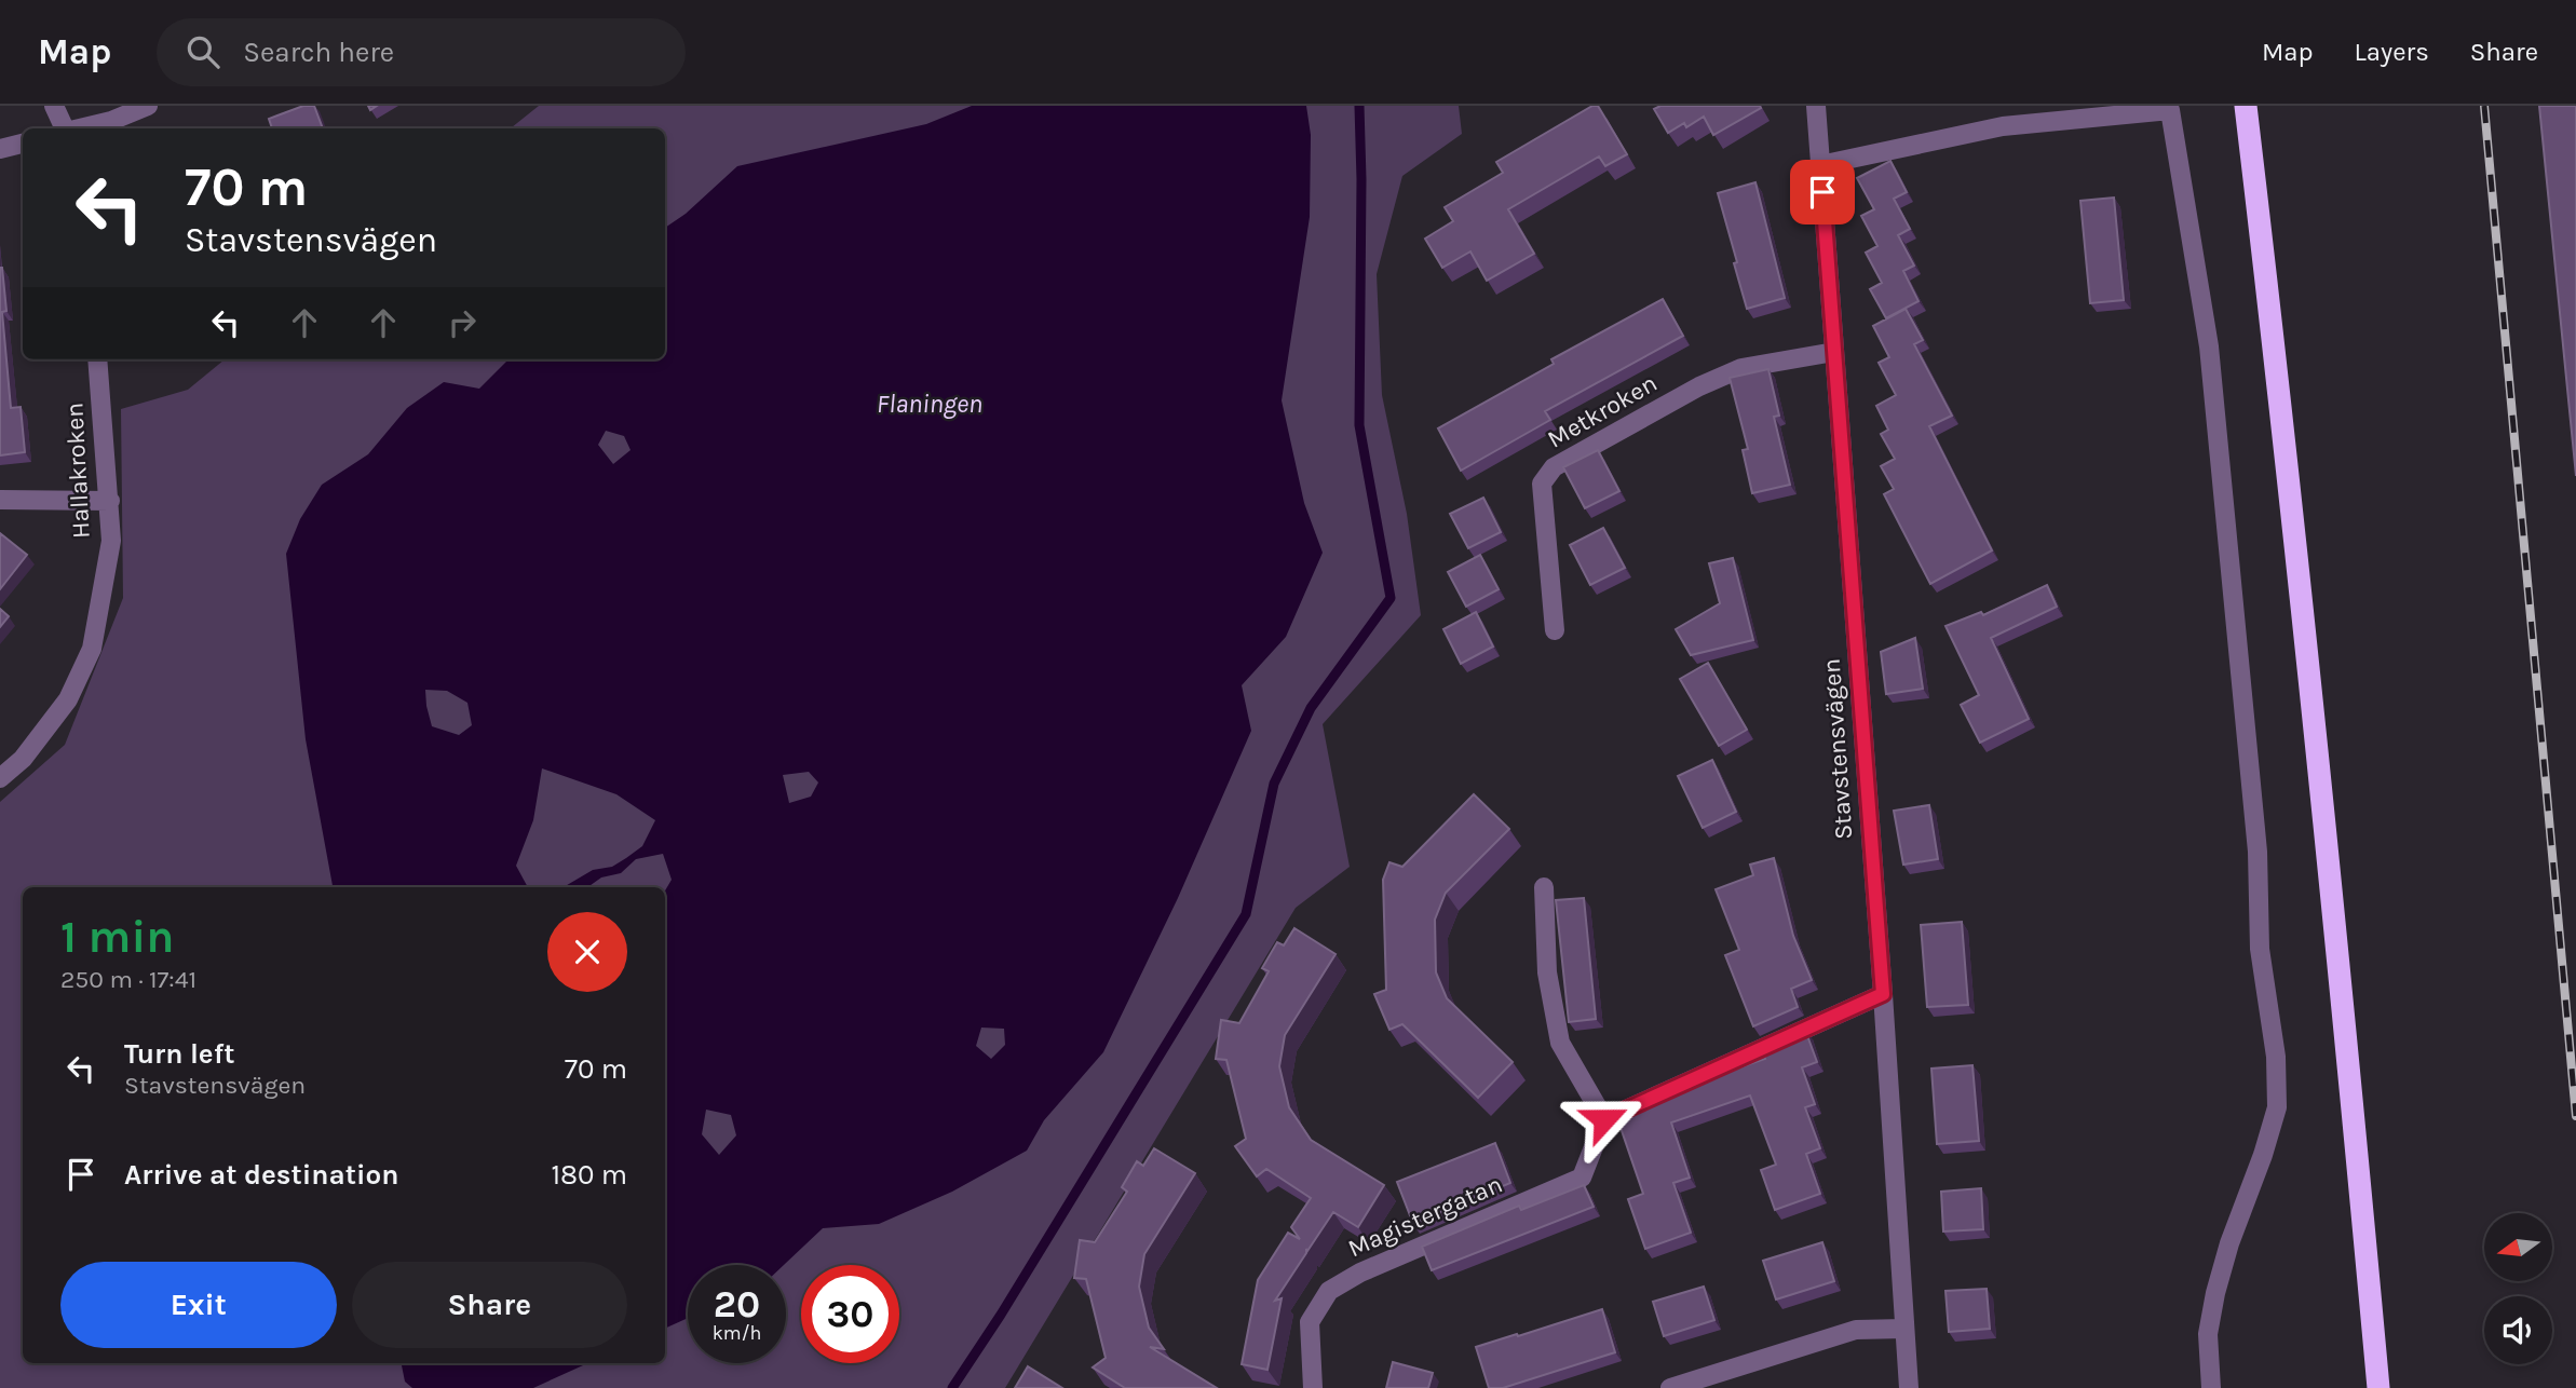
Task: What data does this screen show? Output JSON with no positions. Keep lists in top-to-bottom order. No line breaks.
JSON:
{"streets":{"street":["Metkroken","Hallakroken","Stavstensvägen","Magistergatan"]},"crossings":[["Metkroken","Stavstensvägen"]],"water":["Flaningen"],"north":"left","page":{"header":"Map","search":"Search here","nav":["Map","Layers","Share"],"turn":["70 m","Stavstensvägen"],"heading":["1 min","250 m · 17:41"],"list":[{"name":"Turn left","note":"Stavstensvägen","value":"70 m"},{"name":"Arrive at destination","value":"180 m"}],"buttons":["Exit","Share"],"speed":"20 km/h","limit":"30"}}
